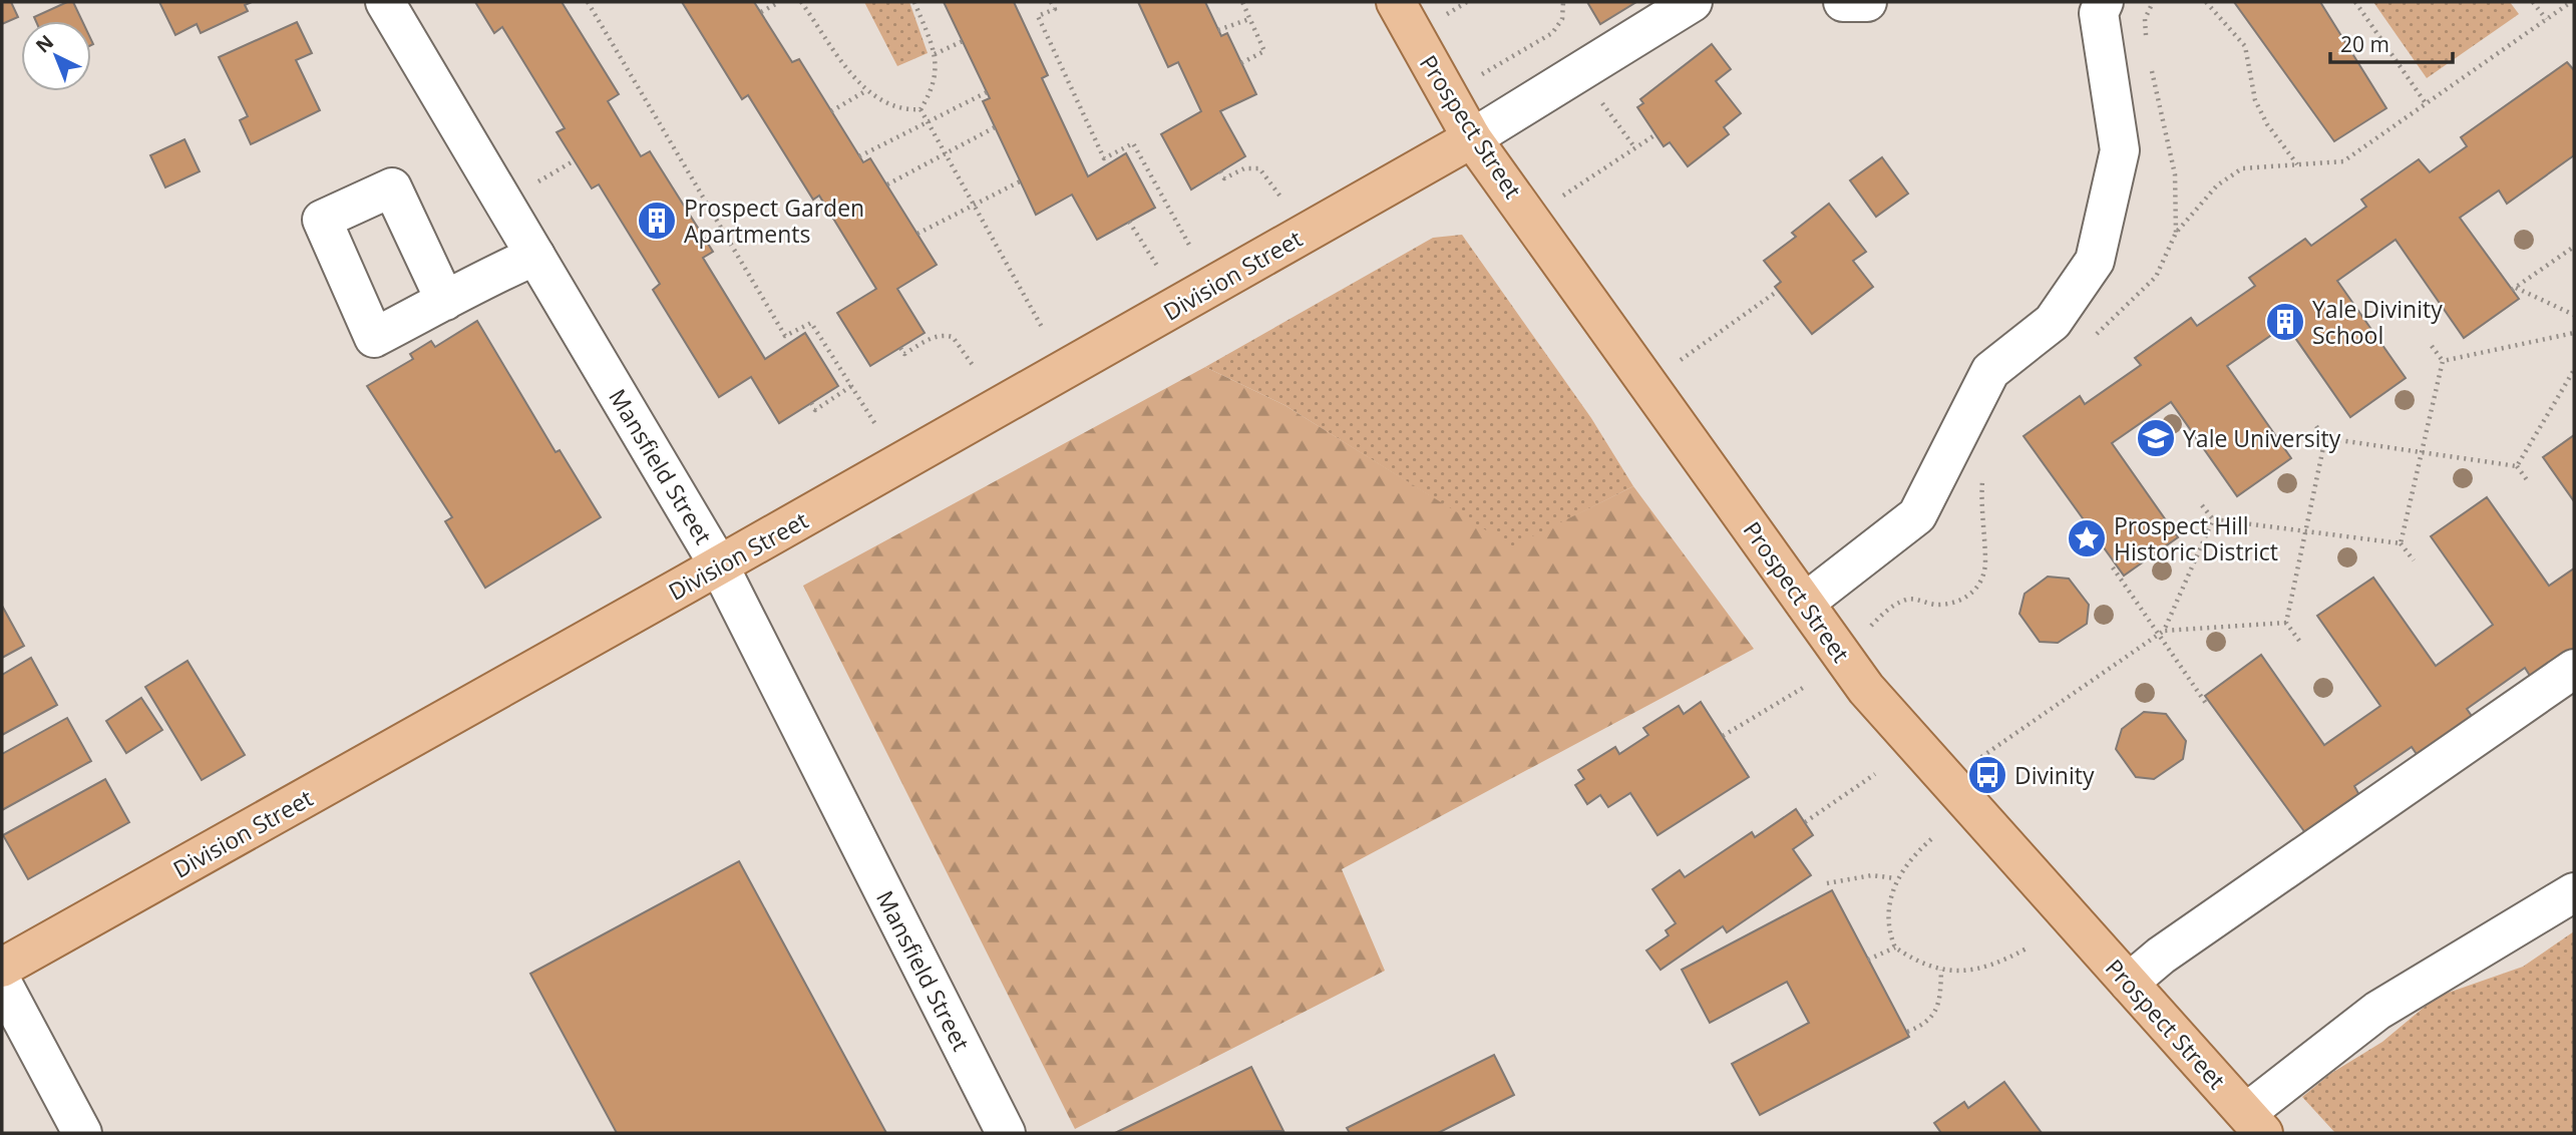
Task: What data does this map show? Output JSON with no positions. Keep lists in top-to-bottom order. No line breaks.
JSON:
{"streets":{"main road":["Prospect Street","Division Street"],"street":["Mansfield Street"]},"crossings":[["Prospect Street","Division Street"],["Division Street","Mansfield Street"]],"places":{"building":["Prospect Garden Apartments","Yale Divinity School"],"school or university":["Yale University"],"place":["Prospect Hill Historic District"],"bus stop":["Divinity"]},"scale_bar":"20 m","north":"top left"}
